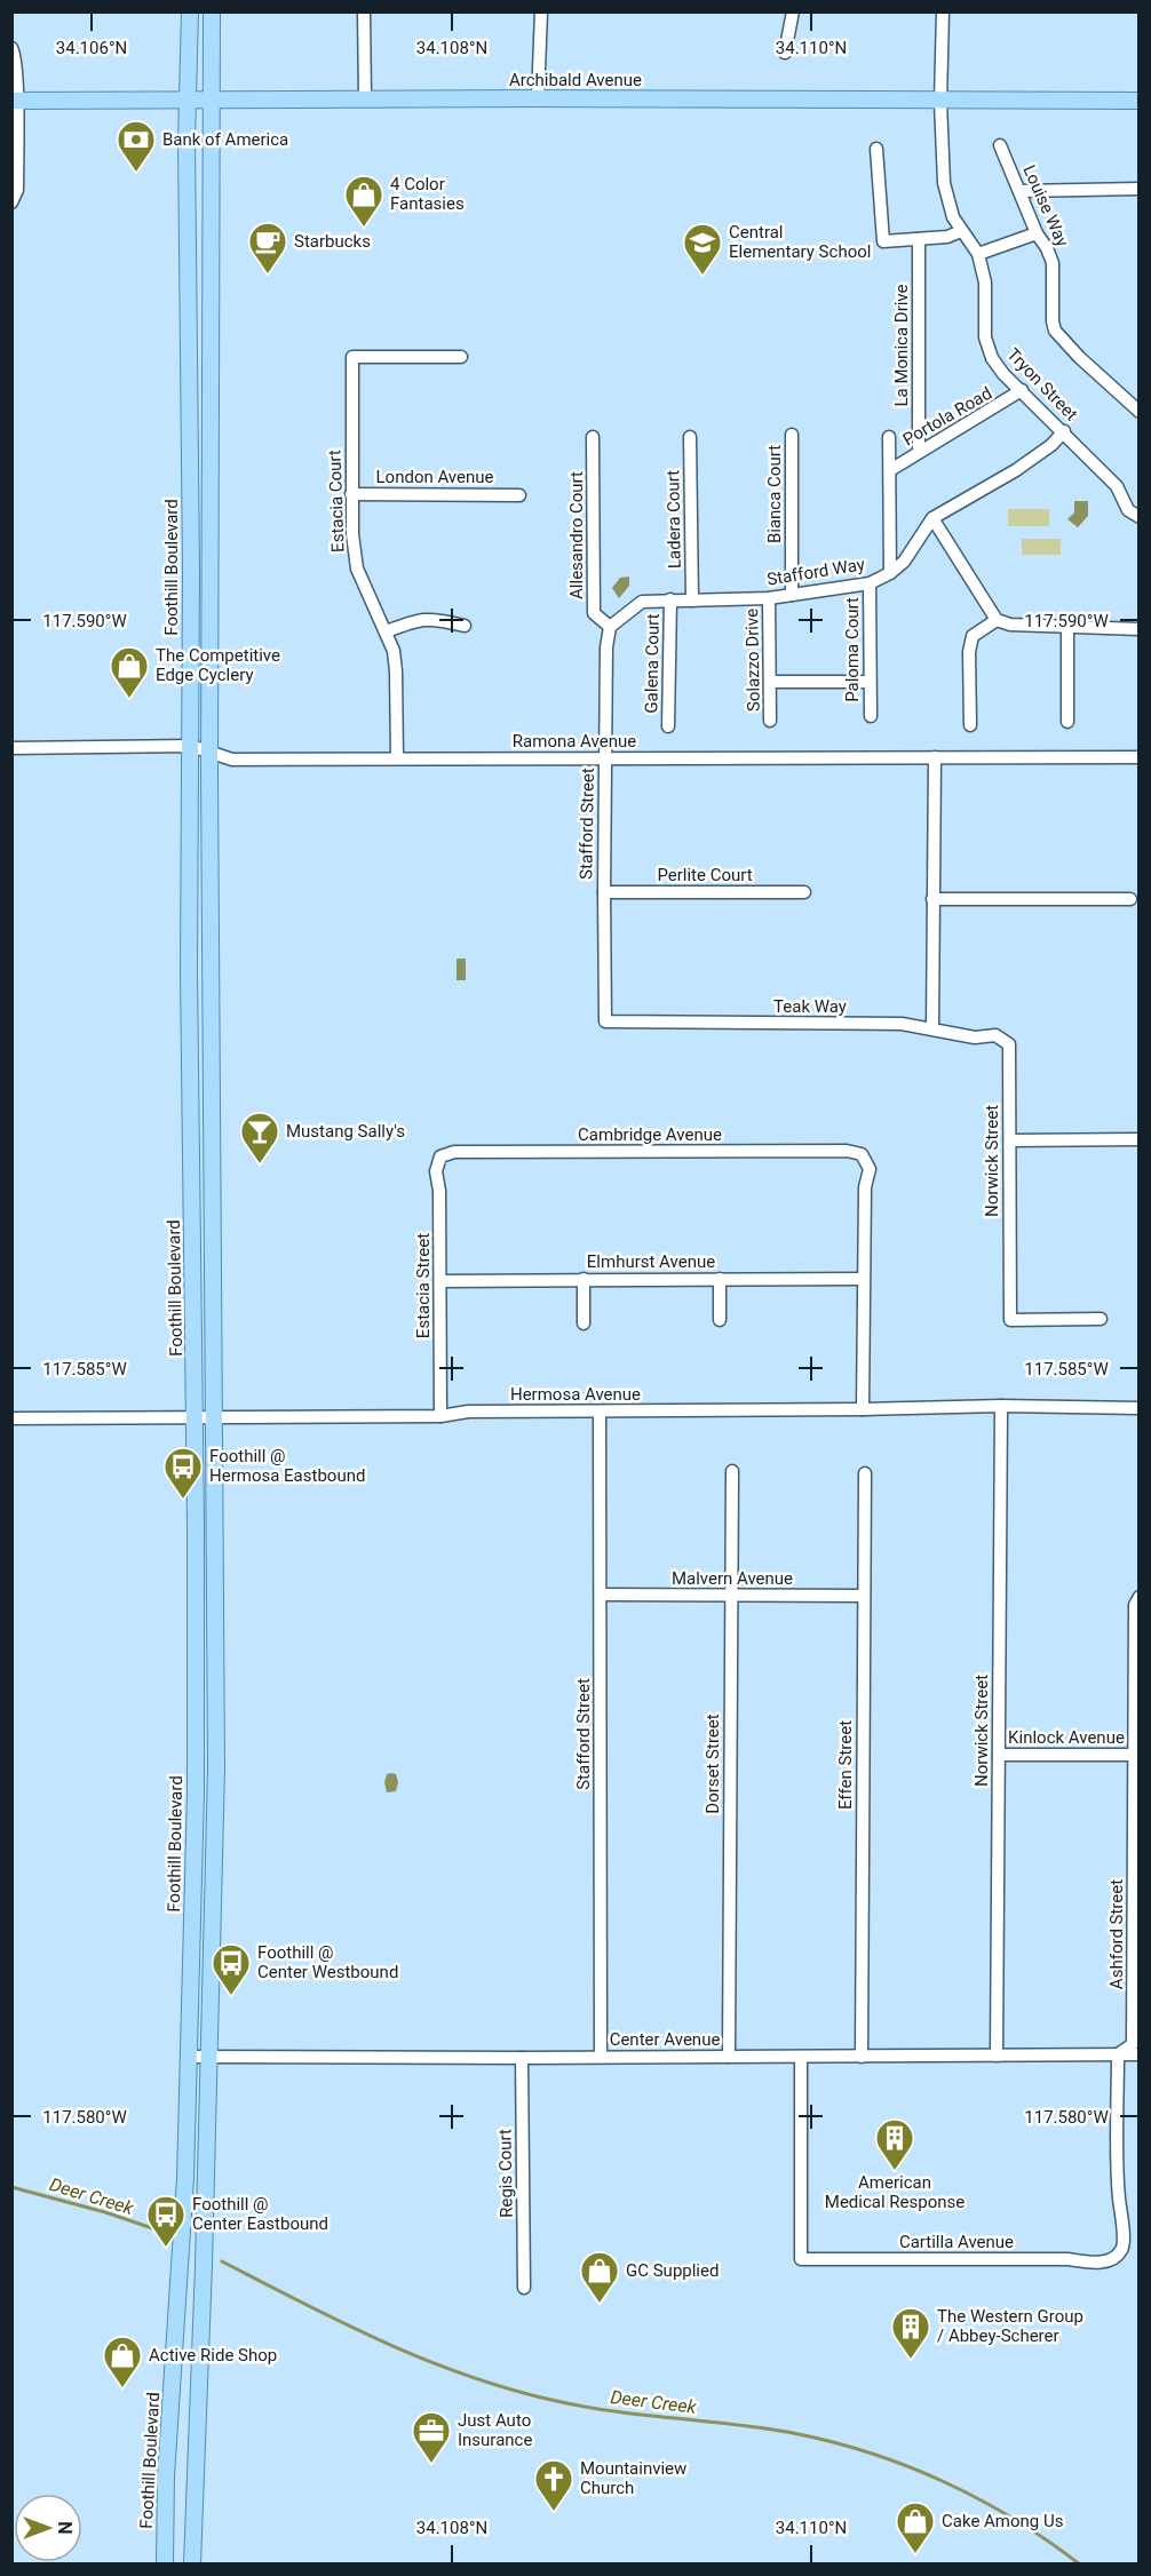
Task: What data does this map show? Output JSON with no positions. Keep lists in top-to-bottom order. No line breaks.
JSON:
{"streets":{"main road":["Archibald Avenue","Foothill Boulevard"],"street":["Louise Way","La Monica Drive","Tryon Street","Portola Road","London Avenue","Bianca Court","Estacia Court","Ladera Court","Allesandro Court","Stafford Way","Paloma Court","Solazzo Drive","Galena Court","Ramona Avenue","Stafford Street","Perlite Court","Teak Way","Cambridge Avenue","Norwick Street","Elmhurst Avenue","Estacia Street","Hermosa Avenue","Malvern Avenue","Kinlock Avenue","Dorset Street","Effen Street","Ashford Street","Center Avenue","Regis Court","Cartilla Avenue"]},"crossings":[["Archibald Avenue","Tryon Street"],["Archibald Avenue","Foothill Boulevard"],["La Monica Drive","Portola Road"],["Tryon Street","Portola Road"],["Tryon Street","Stafford Way"],["London Avenue","Estacia Court"],["Bianca Court","Stafford Way"],["Estacia Court","Ramona Avenue"],["Ladera Court","Stafford Way"],["Allesandro Court","Stafford Way"],["Allesandro Court","Stafford Street"],["Foothill Boulevard","Ramona Avenue"],["Foothill Boulevard","Hermosa Avenue"],["Foothill Boulevard","Center Avenue"],["Stafford Way","Paloma Court"],["Stafford Way","Solazzo Drive"],["Stafford Way","Galena Court"],["Stafford Way","Stafford Street"],["Ramona Avenue","Stafford Street"],["Stafford Street","Perlite Court"],["Stafford Street","Teak Way"],["Stafford Street","Hermosa Avenue"],["Stafford Street","Malvern Avenue"],["Stafford Street","Center Avenue"],["Teak Way","Norwick Street"],["Cambridge Avenue","Elmhurst Avenue"],["Cambridge Avenue","Estacia Street"],["Norwick Street","Hermosa Avenue"],["Norwick Street","Kinlock Avenue"],["Norwick Street","Center Avenue"],["Elmhurst Avenue","Estacia Street"],["Estacia Street","Hermosa Avenue"],["Malvern Avenue","Dorset Street"],["Malvern Avenue","Effen Street"],["Kinlock Avenue","Ashford Street"],["Dorset Street","Center Avenue"],["Effen Street","Center Avenue"],["Ashford Street","Center Avenue"],["Ashford Street","Cartilla Avenue"],["Center Avenue","Regis Court"],["Center Avenue","Cartilla Avenue"]],"water":["Deer Creek"],"places":{"bank":["Bank of America"],"shop":["4 Color Fantasies","The Competitive Edge Cyclery","GC Supplied","Active Ride Shop","Cake Among Us"],"cafe":["Starbucks"],"school or university":["Central Elementary School"],"bar":["Mustang Sally's"],"bus stop":["Foothill @ Hermosa Eastbound","Foothill @ Center Westbound","Foothill @ Center Eastbound"],"building":["American Medical Response","The Western Group / Abbey-Scherer"],"office":["Just Auto Insurance"],"church":["Mountainview Church"]},"north":"right","coordinates":["34.106°N","34.108°N","34.110°N","117.590°W","117.585°W","117.580°W"]}
